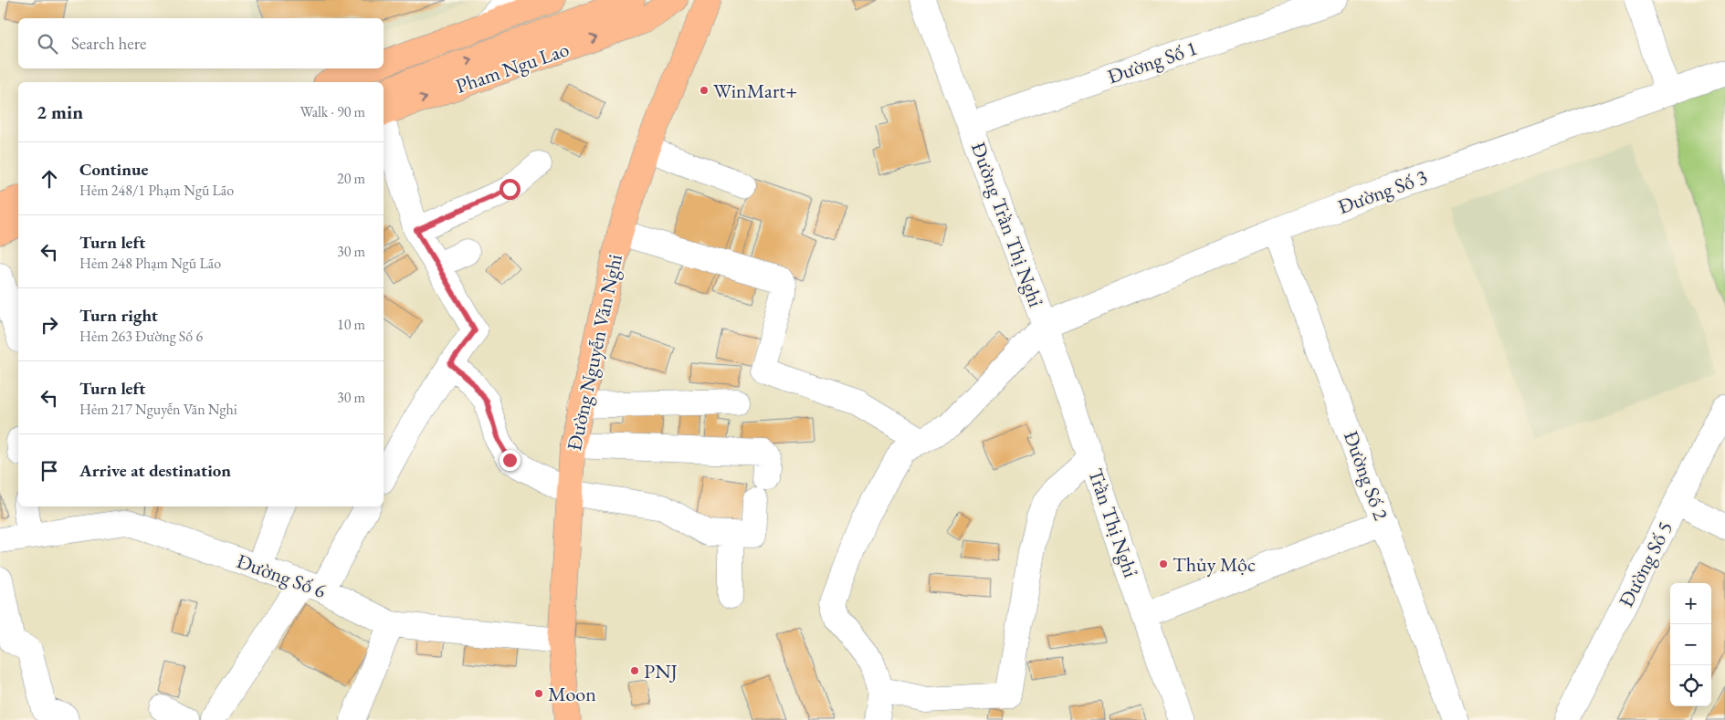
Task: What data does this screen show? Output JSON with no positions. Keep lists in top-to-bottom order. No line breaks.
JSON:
{"streets":{"main road":["Pham Ngu Lao","Đường Nguyễn Văn Nghi"],"street":["Đường Số 1","Đường Số 3","Đường Trần Thị Nghỉ","Đường Số 2","Trần Thị Nghỉ","Đường Số 5","Đường Số 6"]},"crossings":[["Đường Số 1","Đường Trần Thị Nghỉ"],["Đường Số 3","Đường Trần Thị Nghỉ"],["Đường Số 3","Đường Số 2"],["Đường Số 3","Trần Thị Nghỉ"],["Đường Trần Thị Nghỉ","Trần Thị Nghỉ"],["Đường Nguyễn Văn Nghi","Đường Số 6"]],"places":["WinMart+","Thủy Mộc","PNJ","Moon"],"page":{"search":"Search here","heading":["2 min","Walk · 90 m"],"list":[["Continue","Hẻm 248/1 Phạm Ngũ Lão","20 m"],["Turn left","Hẻm 248 Phạm Ngũ Lão","30 m"],["Turn right","Hẻm 263 Đường Số 6","10 m"],["Turn left","Hẻm 217 Nguyễn Văn Nghi","30 m"],"Arrive at destination"],"map_buttons":["+","−"]}}
